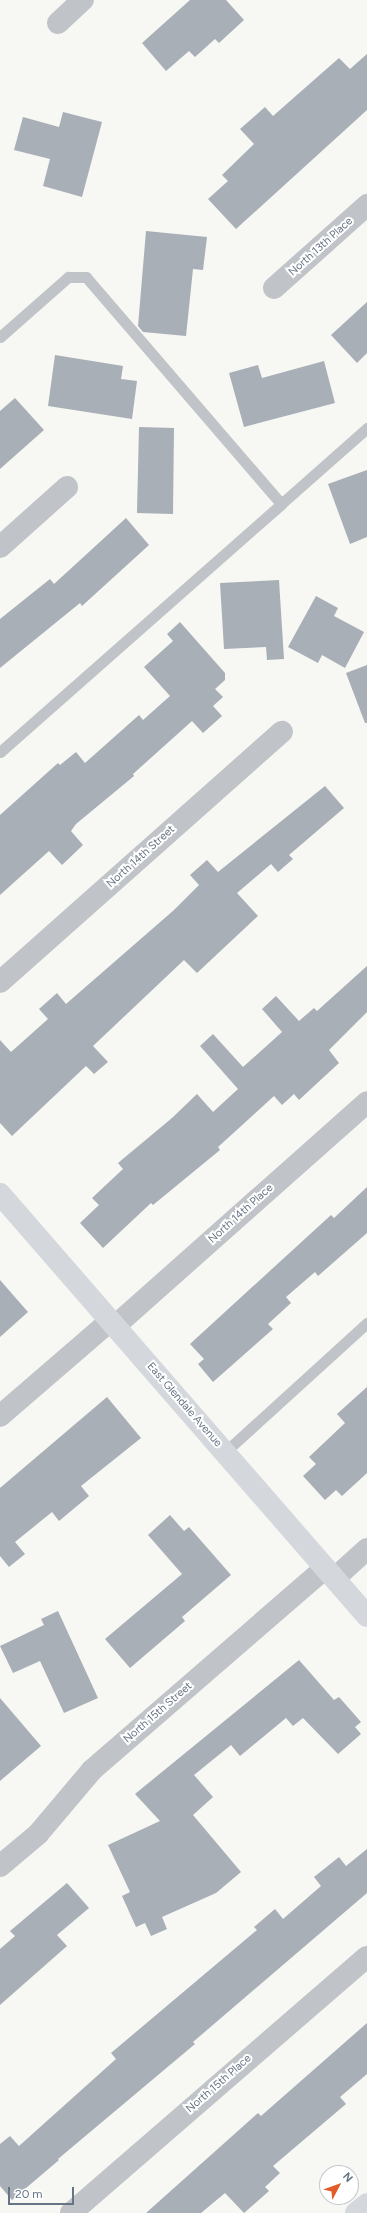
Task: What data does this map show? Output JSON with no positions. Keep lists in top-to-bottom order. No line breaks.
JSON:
{"streets":{"main road":["East Glendale Avenue"],"street":["North 13th Place","North 14th Street","North 14th Place","North 15th Street","North 15th Place"]},"crossings":[["North 14th Place","East Glendale Avenue"],["East Glendale Avenue","North 15th Street"]],"scale_bar":"20 m","north":"top right"}
